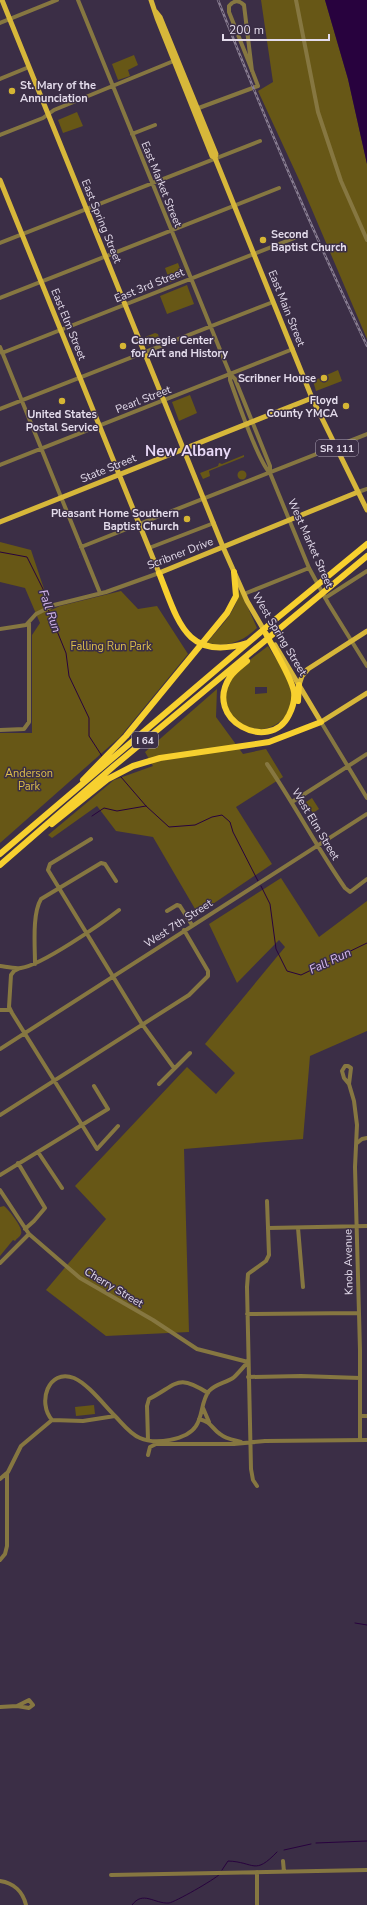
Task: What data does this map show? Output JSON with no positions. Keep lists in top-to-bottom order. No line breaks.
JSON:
{"streets":{"highway":["I 64"],"main road":["East Spring Street","East Main Street","East Elm Street","SR 111","State Street","Scribner Drive","West Spring Street"],"street":["East Market Street","East 3rd Street","Pearl Street","West Market Street","West Elm Street","West 7th Street","Knob Avenue","Cherry Street"]},"crossings":[["East Market Street","East 3rd Street"],["East Market Street","Pearl Street"],["East Market Street","State Street"],["East Market Street","West Market Street"],["East Spring Street","East 3rd Street"],["East Spring Street","Pearl Street"],["East Spring Street","State Street"],["East Spring Street","West Spring Street"],["East 3rd Street","East Main Street"],["East 3rd Street","East Elm Street"],["East Main Street","Pearl Street"],["East Main Street","SR 111"],["East Main Street","State Street"],["East Elm Street","Pearl Street"],["East Elm Street","State Street"],["SR 111","State Street"],["SR 111","Scribner Drive"],["State Street","West Market Street"],["State Street","West Spring Street"],["West Market Street","Scribner Drive"],["Scribner Drive","West Spring Street"],["West Elm Street","West 7th Street"]],"districts":["New Albany"],"water":["Fall Run"],"parks":["Falling Run Park","Anderson Park"],"places":["St. Mary of the Annunciation","Second Baptist Church","Carnegie Center for Art and History","Scribner House","United States Postal Service","Floyd County YMCA","Pleasant Home Southern Baptist Church"],"scale_bar":"200 m"}
